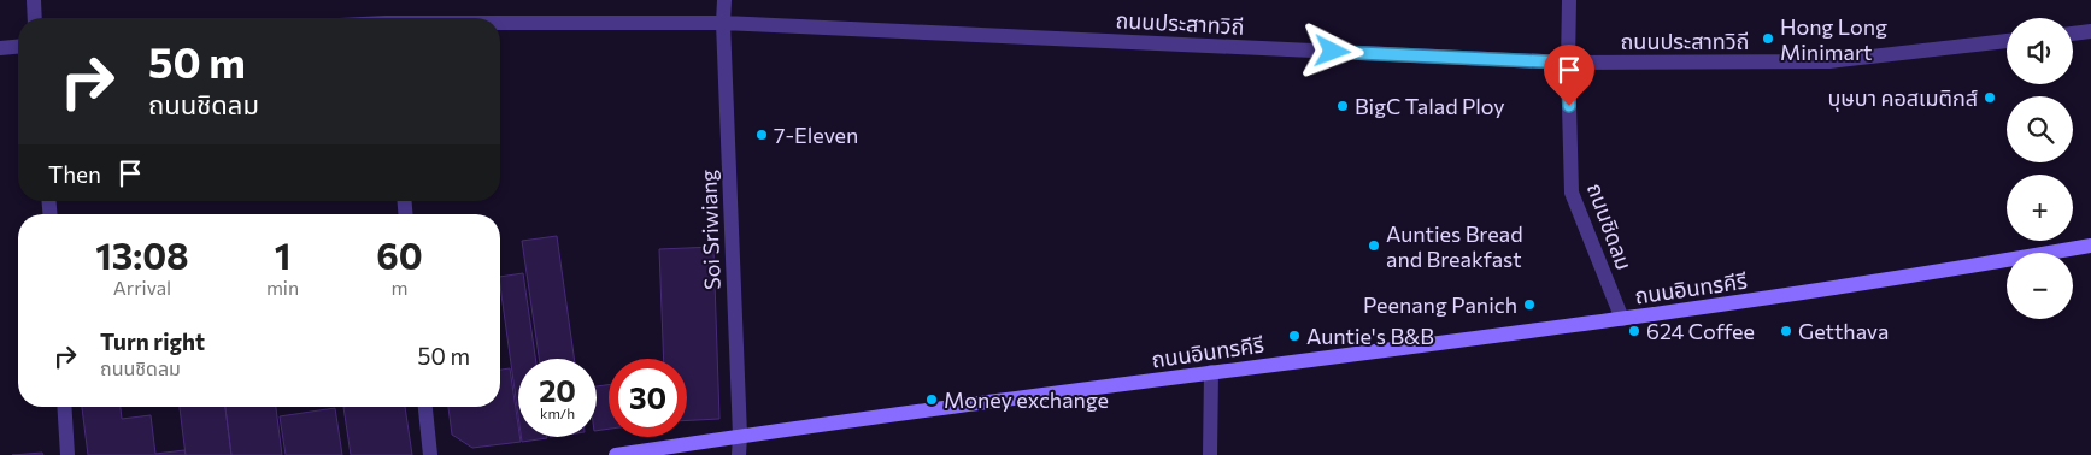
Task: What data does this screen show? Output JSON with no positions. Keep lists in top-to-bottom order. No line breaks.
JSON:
{"streets":{"main road":["ถนนอินทรคีรี"],"street":["ถนนประสาทวิถี","ถนนชิดลม","Soi Sriwiang"]},"crossings":[["ถนนประสาทวิถี","ถนนชิดลม"],["ถนนประสาทวิถี","Soi Sriwiang"],["ถนนชิดลม","ถนนอินทรคีรี"],["Soi Sriwiang","ถนนอินทรคีรี"]],"places":["Hong Long Minimart","บุษบา คอสเมติกส์","BigC Talad Ploy","7-Eleven","Aunties Bread and Breakfast","Peenang Panich","624 Coffee","Getthava","Auntie's B&B","Money exchange"],"page":{"map_buttons":["+","−"],"turn":["50 m","ถนนชิดลม"],"then":"Then","eta":["13:08","Arrival","1","min","60","m"],"list":[{"name":"Turn right","note":"ถนนชิดลม","value":"50 m"}],"speed":"20 km/h","limit":"30"}}
